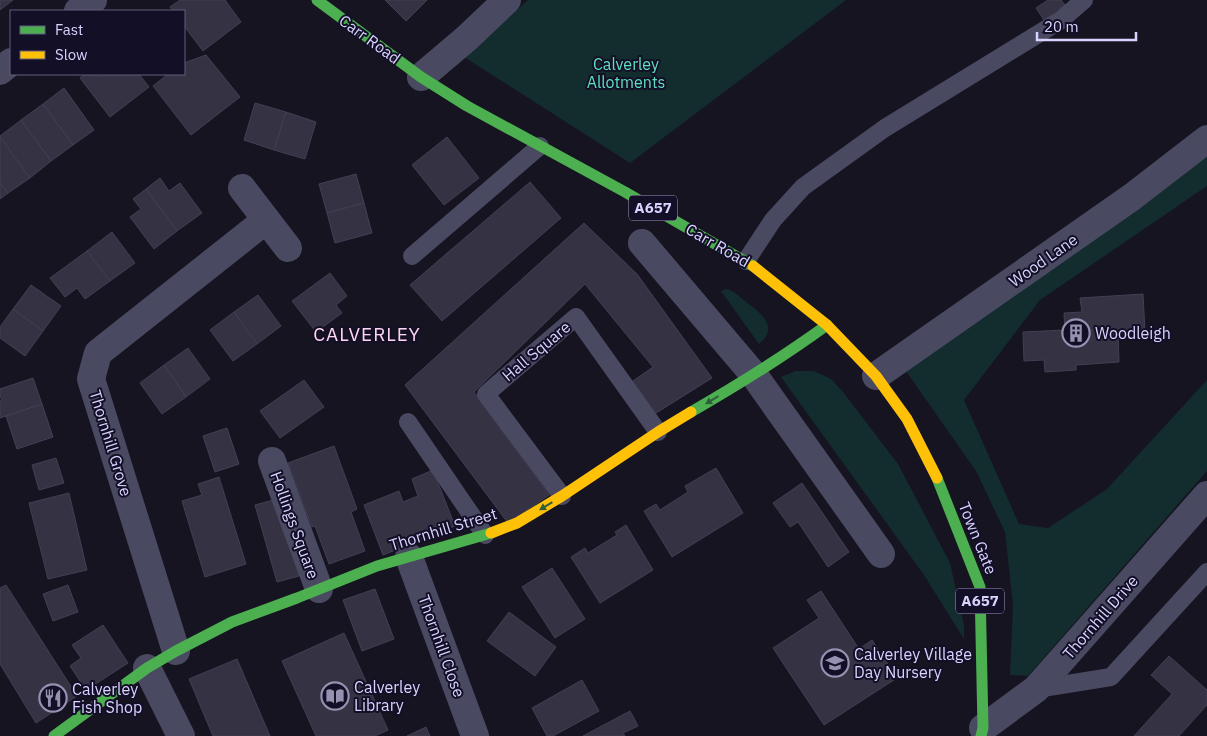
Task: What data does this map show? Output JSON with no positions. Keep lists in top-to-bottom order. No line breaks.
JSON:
{"streets":{"main road":["Carr Road","A657","Thornhill Street","Town Gate"],"street":["Wood Lane","Thornhill Grove","Hollings Square","Thornhill Drive","Thornhill Close"],"lane":["Hall Square"]},"crossings":[["Carr Road","Wood Lane"],["Carr Road","Thornhill Street"],["Carr Road","Town Gate"],["Hall Square","Thornhill Street"],["Thornhill Grove","Thornhill Street"],["Hollings Square","Thornhill Street"],["Thornhill Street","Thornhill Close"],["Town Gate","Thornhill Drive"]],"districts":["CALVERLEY"],"parks":["Calverley Allotments"],"places":{"building":["Woodleigh"],"school or university":["Calverley Village Day Nursery"],"library":["Calverley Library"],"restaurant":["Calverley Fish Shop"]},"legend":["Fast","Slow"],"scale_bar":"20 m"}
